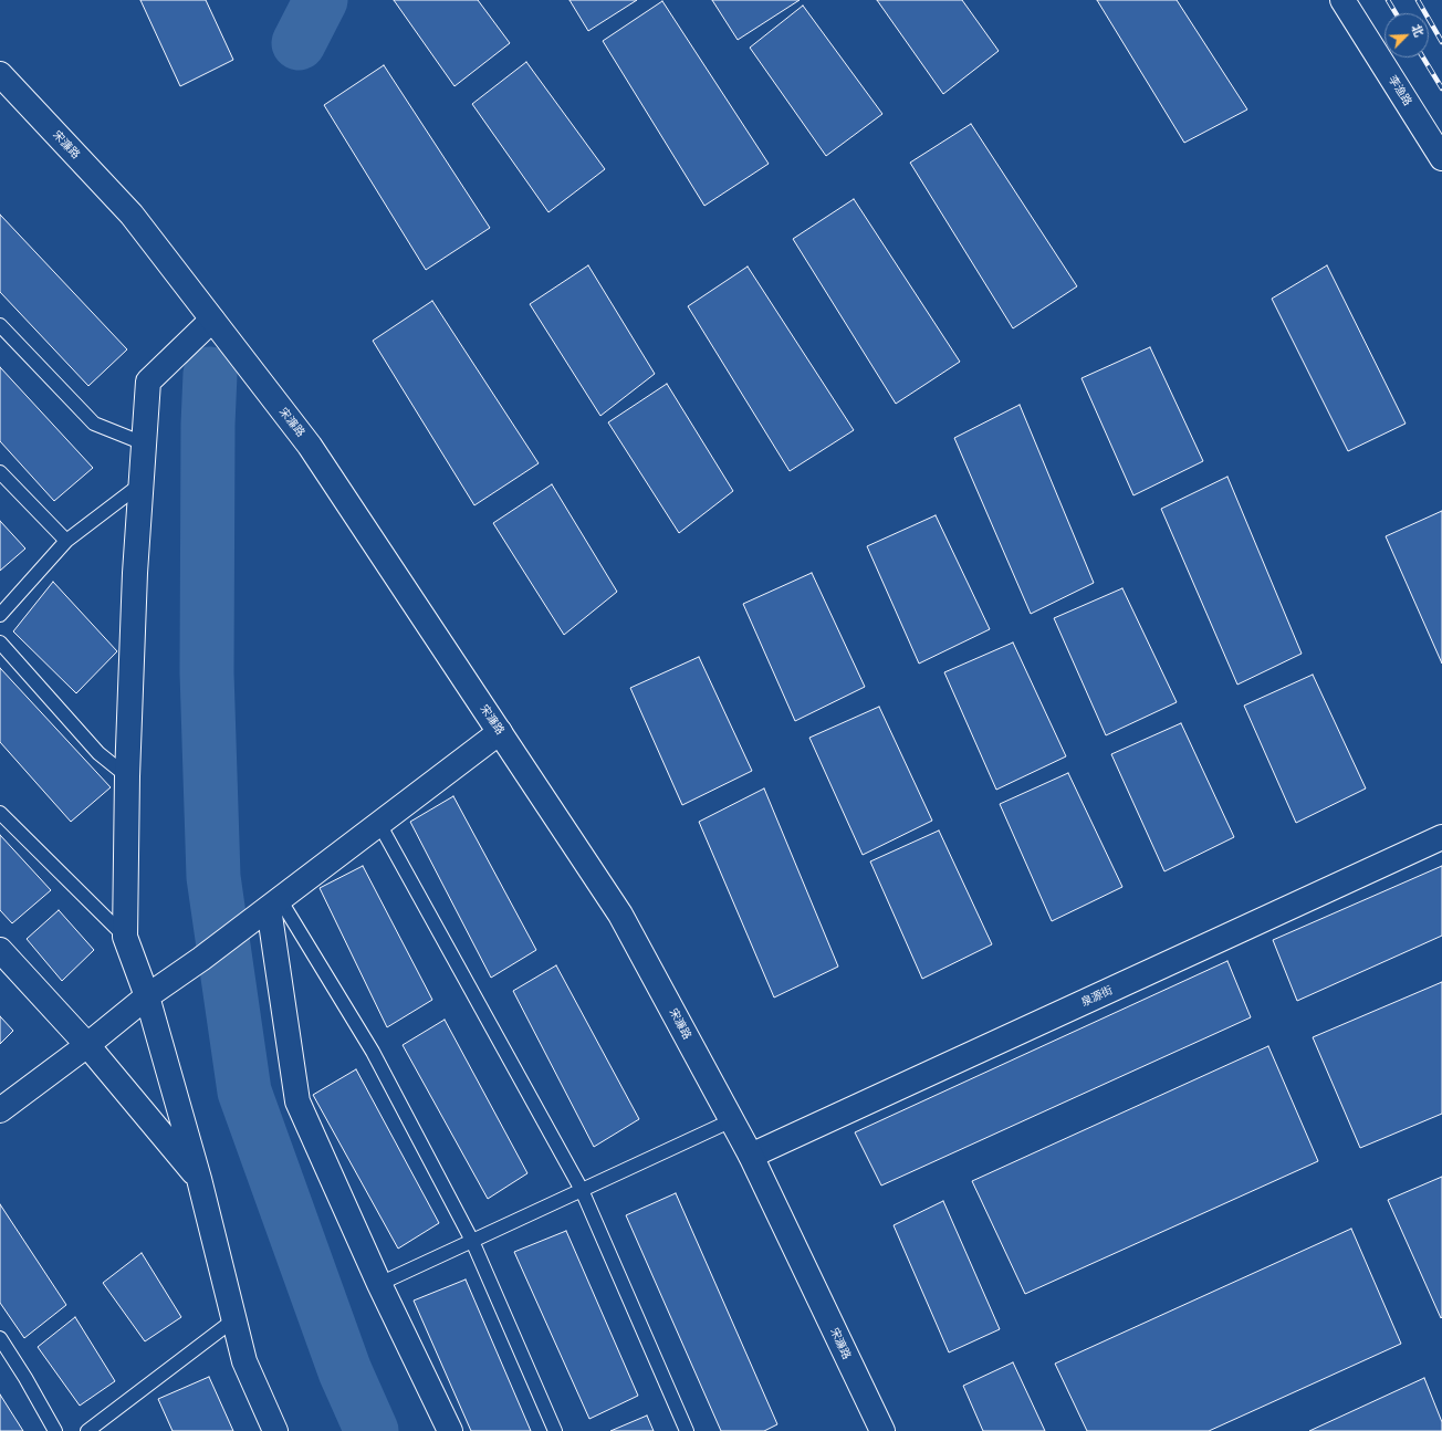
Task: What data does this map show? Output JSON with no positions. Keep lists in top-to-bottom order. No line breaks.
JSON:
{"streets":{"street":["李渔路","宋濂路","泉源街"]},"crossings":[["宋濂路","泉源街"]],"north":"top right"}
